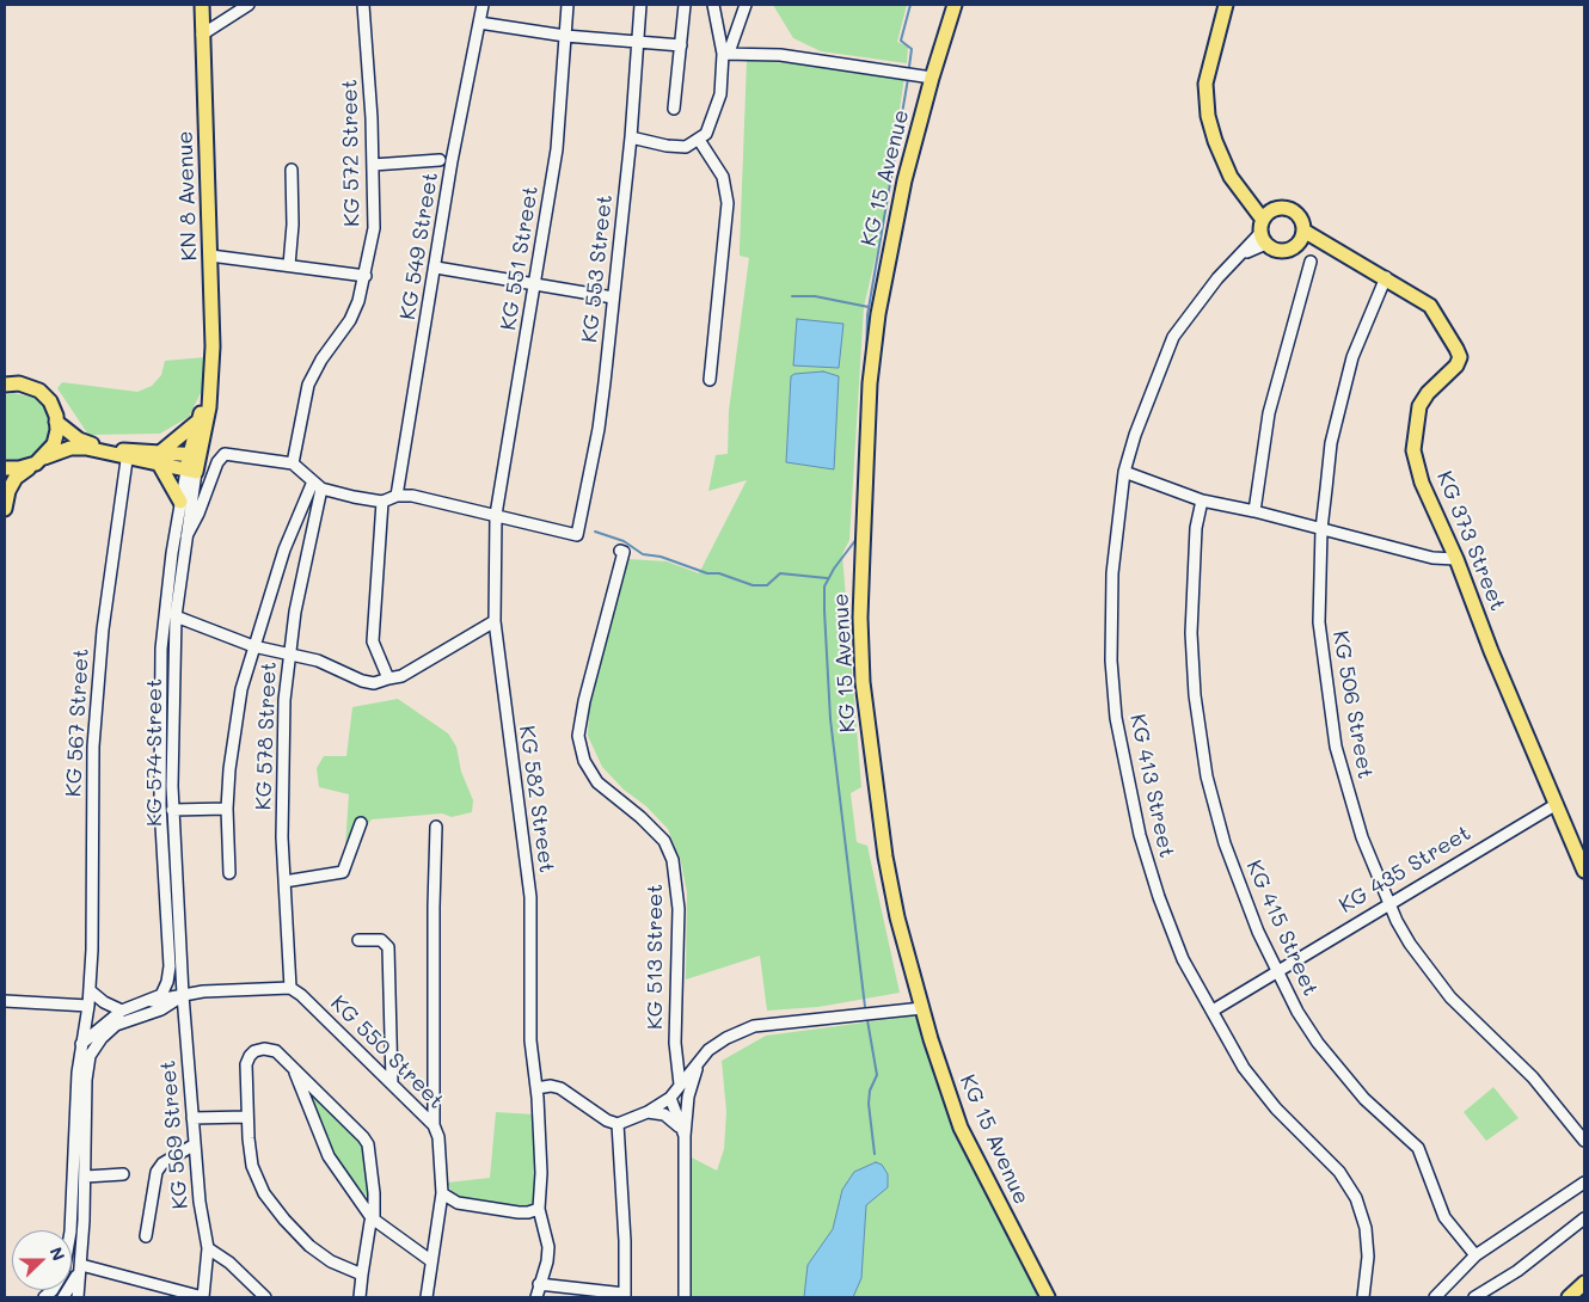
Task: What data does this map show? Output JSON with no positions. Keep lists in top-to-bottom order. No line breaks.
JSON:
{"streets":{"main road":["KG 15 Avenue","KN 8 Avenue","KG 373 Street"],"street":["KG 572 Street","KG 549 Street","KG 551 Street","KG 553 Street","KG 506 Street","KG 567 Street","KG 578 Street","KG 574 Street","KG 413 Street","KG 582 Street","KG 435 Street","KG 415 Street","KG 513 Street","KG 550 Street","KG 569 Street"]},"crossings":[["KG 572 Street","KG 574 Street"],["KG 551 Street","KG 553 Street"],["KG 551 Street","KG 582 Street"],["KG 553 Street","KG 582 Street"],["KG 373 Street","KG 506 Street"],["KG 373 Street","KG 435 Street"],["KG 506 Street","KG 435 Street"],["KG 578 Street","KG 550 Street"],["KG 574 Street","KG 569 Street"],["KG 413 Street","KG 435 Street"],["KG 435 Street","KG 415 Street"]],"north":"right"}
